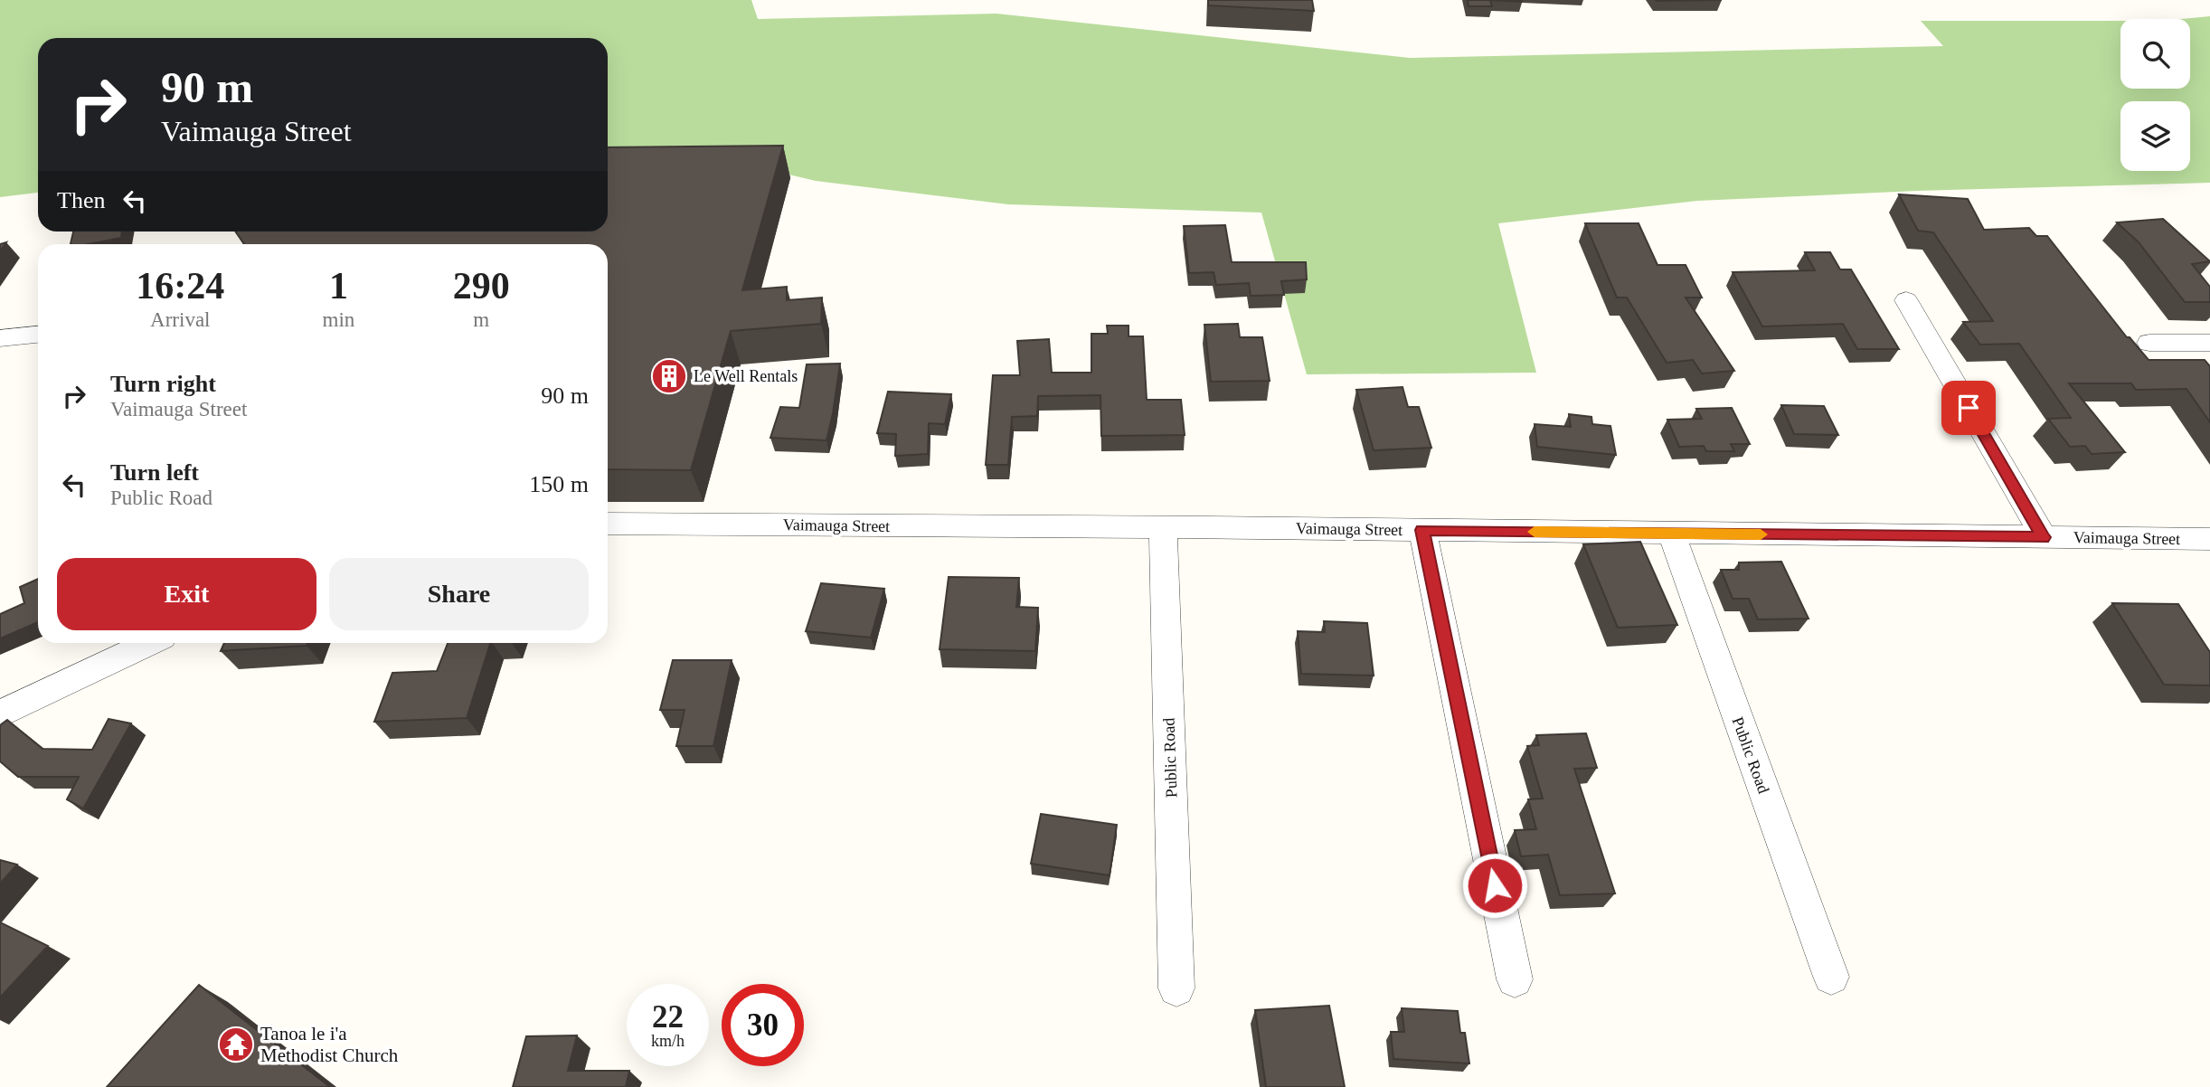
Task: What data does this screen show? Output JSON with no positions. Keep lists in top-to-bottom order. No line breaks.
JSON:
{"streets":{"street":["Vaimauga Street","Public Road"]},"crossings":[["Vaimauga Street","Public Road"]],"places":{"building":["Le Well Rentals"],"temple":["Tanoa le i'a Methodist Church"]},"page":{"turn":["90 m","Vaimauga Street"],"then":"Then","eta":["16:24","Arrival","1","min","290","m"],"list":[{"name":"Turn right","note":"Vaimauga Street","value":"90 m"},{"name":"Turn left","note":"Public Road","value":"150 m"}],"buttons":["Exit","Share"],"speed":"22 km/h","limit":"30"}}
